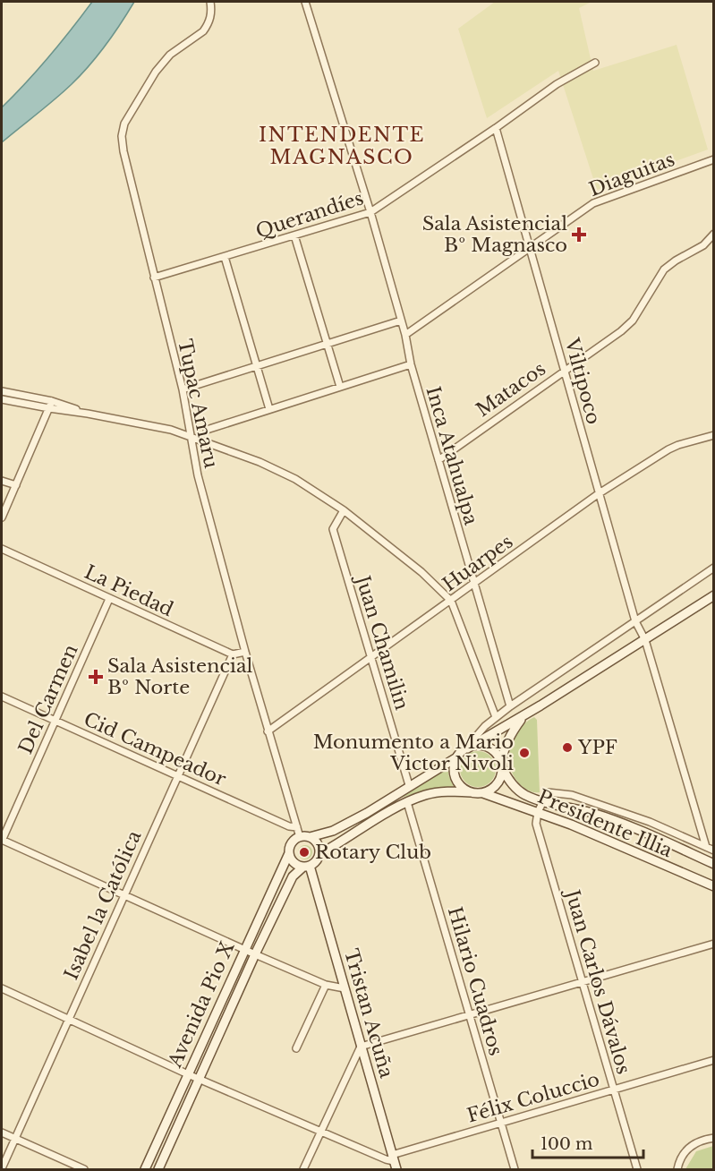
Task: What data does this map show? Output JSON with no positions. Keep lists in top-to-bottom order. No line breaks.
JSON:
{"streets":{"main road":["Presidente Illia","Avenida Pio X","Tristan Acuña"],"street":["Diaguitas","Querandíes","Viltipoco","Matacos","Tupac Amaru","Inca Atahualpa","Huarpes","La Piedad","Juan Chamilin","Del Carmen","Cid Campeador","Isabel la Católica","Hilario Cuadros","Juan Carlos Dávalos","Félix Coluccio"]},"crossings":[["Diaguitas","Viltipoco"],["Diaguitas","Inca Atahualpa"],["Querandíes","Viltipoco"],["Querandíes","Tupac Amaru"],["Querandíes","Inca Atahualpa"],["Viltipoco","Matacos"],["Viltipoco","Huarpes"],["Matacos","Inca Atahualpa"],["Tupac Amaru","Huarpes"],["Tupac Amaru","Cid Campeador"],["Tupac Amaru","Avenida Pio X"],["Tupac Amaru","Tristan Acuña"],["Inca Atahualpa","Huarpes"],["Huarpes","Juan Chamilin"],["La Piedad","Del Carmen"],["La Piedad","Isabel la Católica"],["Del Carmen","Cid Campeador"],["Cid Campeador","Isabel la Católica"],["Presidente Illia","Juan Carlos Dávalos"],["Hilario Cuadros","Félix Coluccio"],["Juan Carlos Dávalos","Félix Coluccio"],["Avenida Pio X","Tristan Acuña"],["Tristan Acuña","Félix Coluccio"]],"districts":["INTENDENTE MAGNASCO"],"places":{"health":["Sala Asistencial Bº Magnasco","Sala Asistencial Bº Norte"],"other":["YPF","Monumento a Mario Victor Nivoli","Rotary Club"]},"scale_bar":"100 m"}
